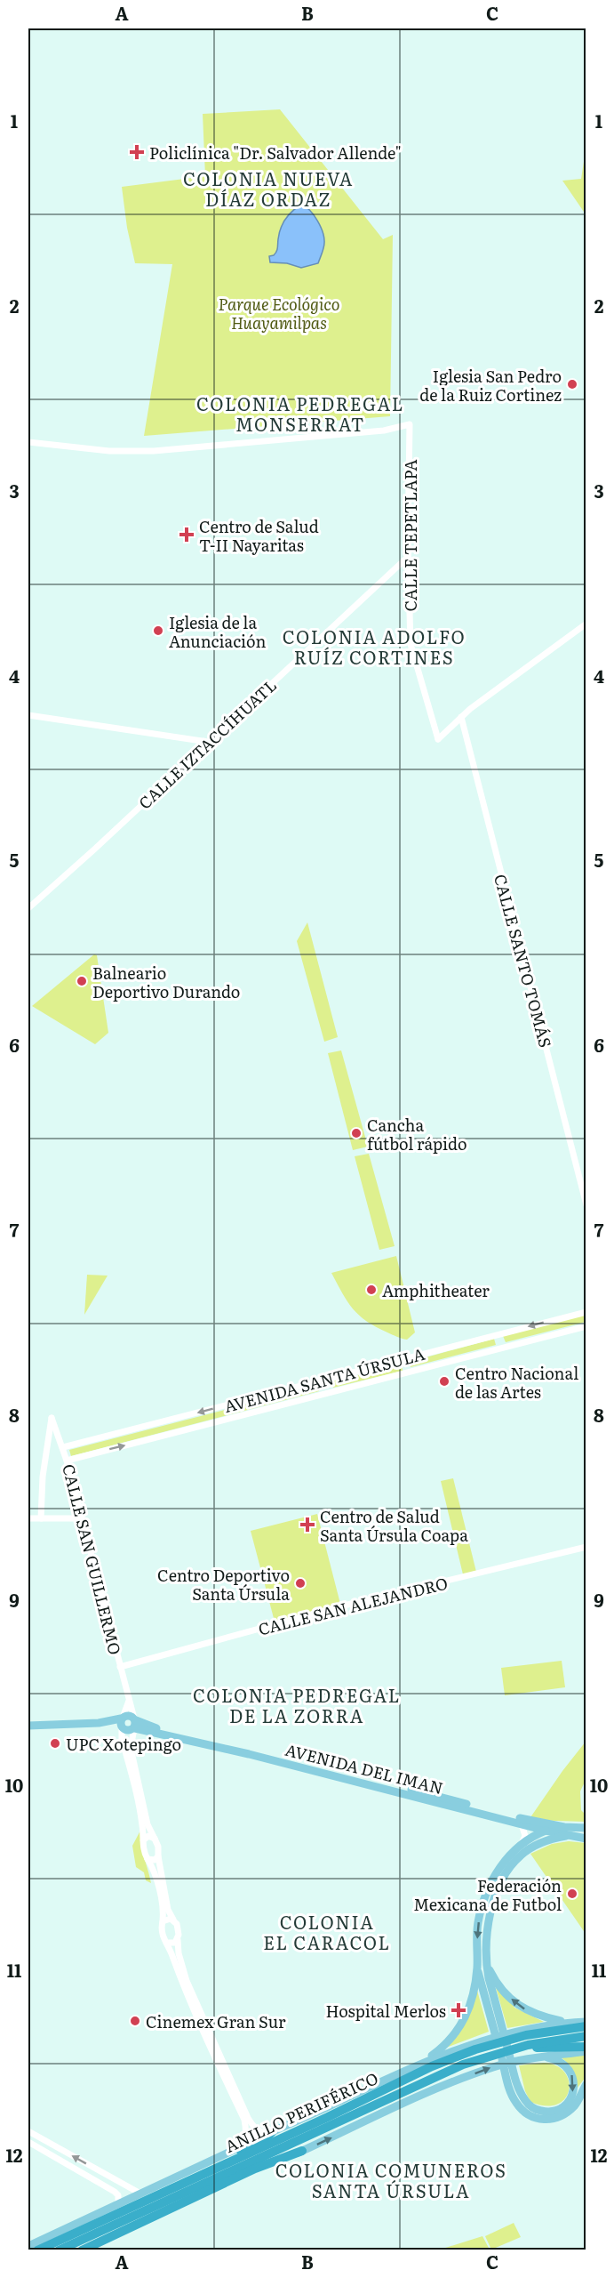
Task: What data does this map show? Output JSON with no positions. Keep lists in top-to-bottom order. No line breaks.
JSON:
{"streets":{"highway":["ANILLO PERIFÉRICO"],"main road":["AVENIDA DEL IMAN"],"street":["CALLE TEPETLAPA","CALLE IZTACCÍHUATL","CALLE SANTO TOMÁS","AVENIDA SANTA ÚRSULA","CALLE SAN GUILLERMO","CALLE SAN ALEJANDRO"]},"crossings":[["CALLE TEPETLAPA","CALLE IZTACCÍHUATL"],["CALLE TEPETLAPA","CALLE SANTO TOMÁS"],["AVENIDA SANTA ÚRSULA","CALLE SAN GUILLERMO"],["CALLE SAN GUILLERMO","CALLE SAN ALEJANDRO"],["CALLE SAN GUILLERMO","AVENIDA DEL IMAN"]],"districts":["COLONIA NUEVA DÍAZ ORDAZ","COLONIA PEDREGAL MONSERRAT","COLONIA ADOLFO RUÍZ CORTINES","COLONIA PEDREGAL DE LA ZORRA","COLONIA EL CARACOL","COLONIA COMUNEROS SANTA ÚRSULA"],"parks":["Parque Ecológico Huayamilpas"],"places":{"health":["Policlínica \"Dr. Salvador Allende\"","Centro de Salud T-II Nayaritas","Centro de Salud Santa Úrsula Coapa","Hospital Merlos"],"other":["Iglesia San Pedro de la Ruiz Cortinez","Iglesia de la Anunciación","Balneario Deportivo Durando","Cancha fútbol rápido","Amphitheater","Centro Nacional de las Artes","Centro Deportivo Santa Úrsula","UPC Xotepingo","Federación Mexicana de Futbol","Cinemex Gran Sur"]},"grid":{"columns":["A","B","C"],"rows":["1","2","3","4","5","6","7","8","9","10","11","12"]}}
